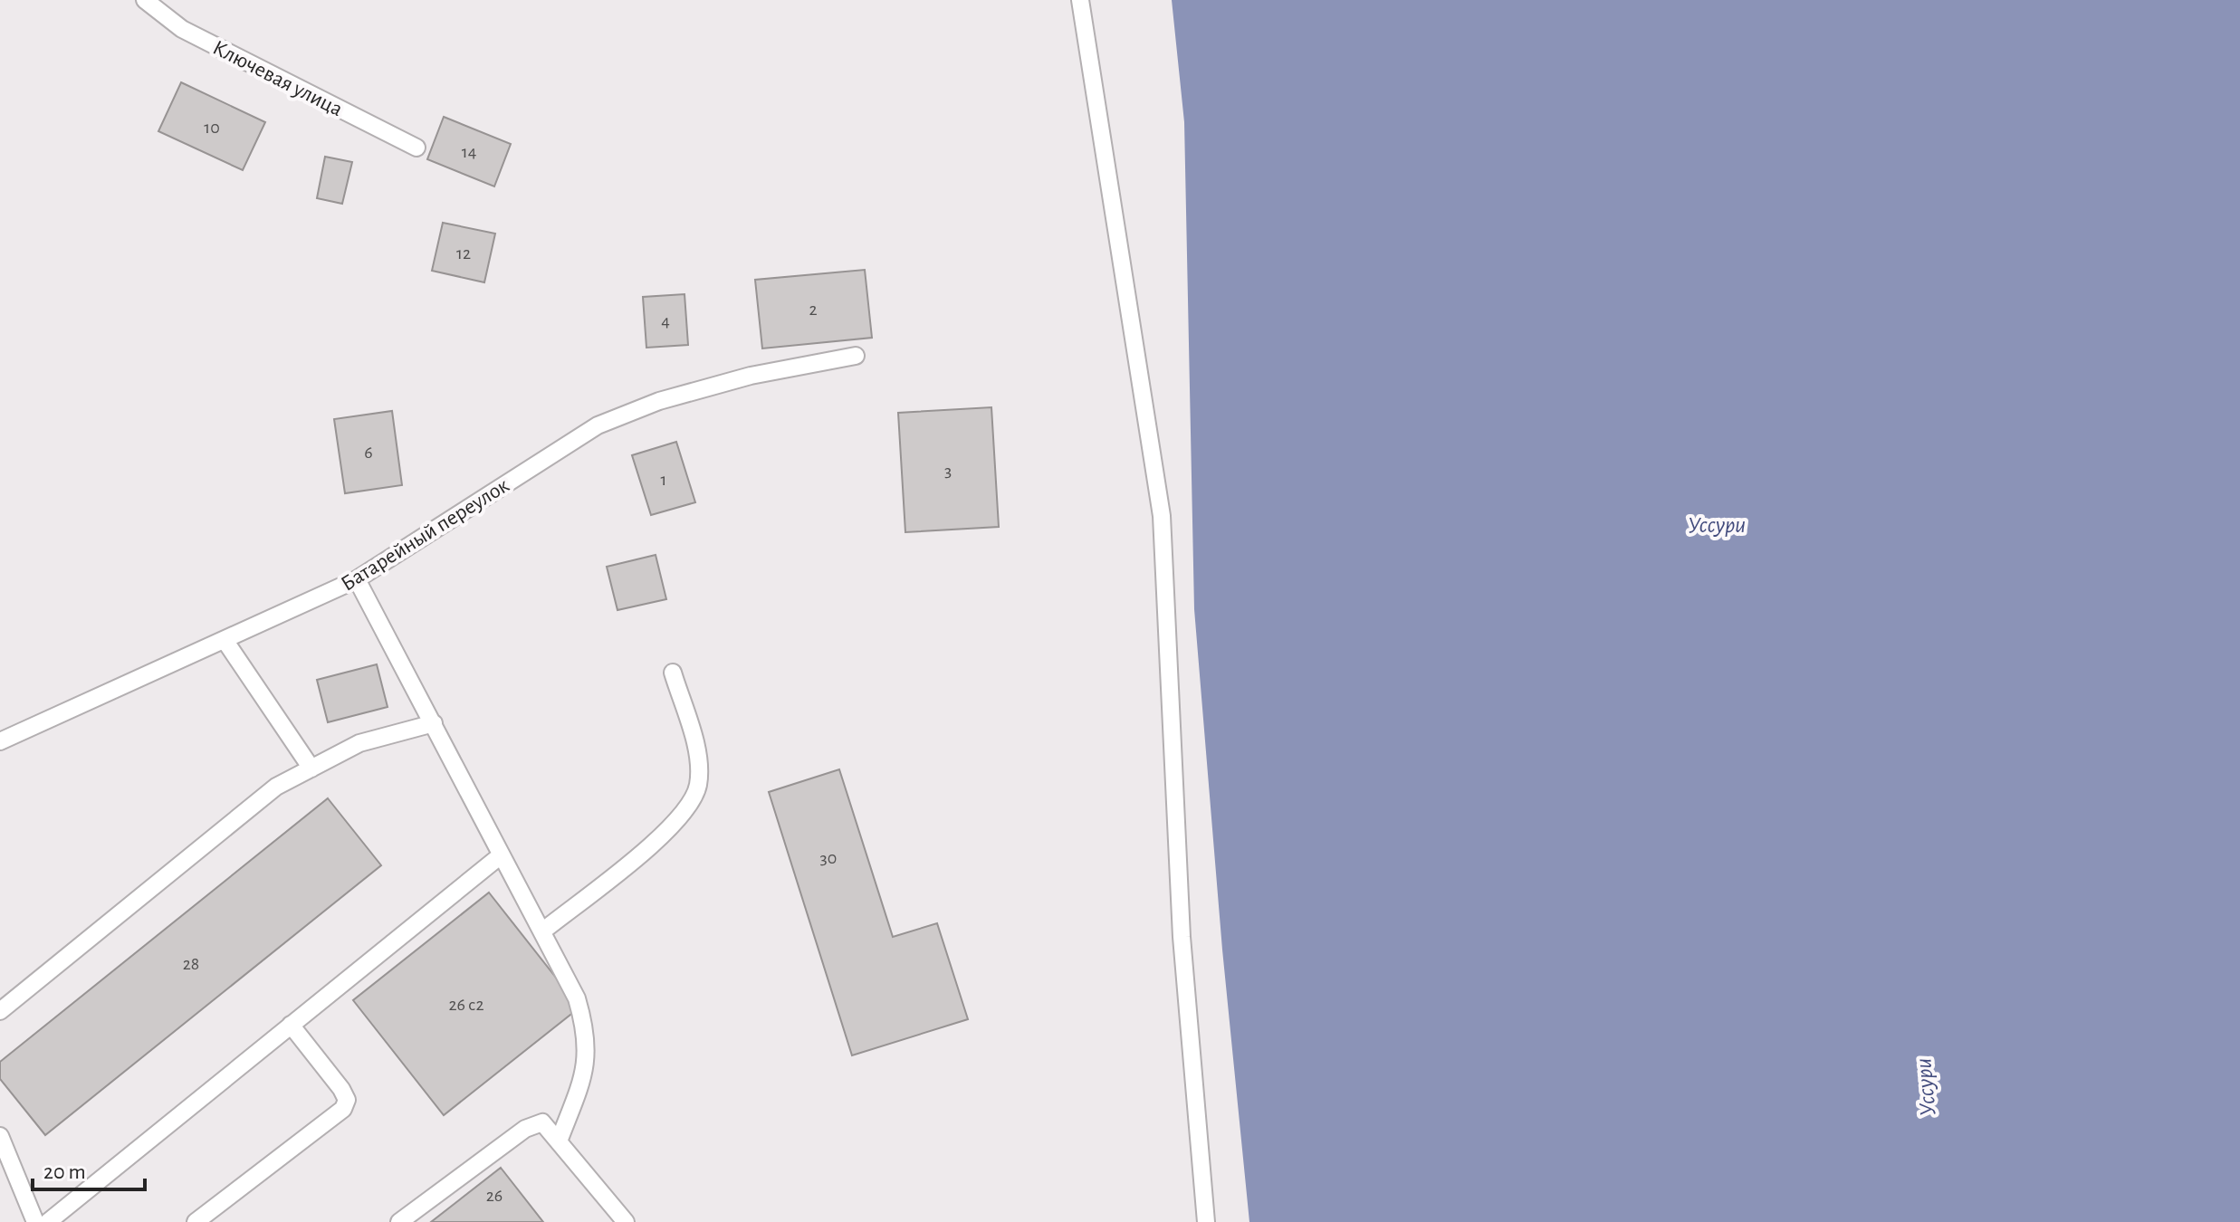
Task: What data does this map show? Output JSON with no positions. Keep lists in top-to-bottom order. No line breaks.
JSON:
{"streets":{"lane":["Ключевая улица","Батарейный переулок"]},"water":["Уссури"],"house_numbers":["10","14","12","2","4","6","3","1","30","28","26 с2","26"],"scale_bar":"20 m"}
